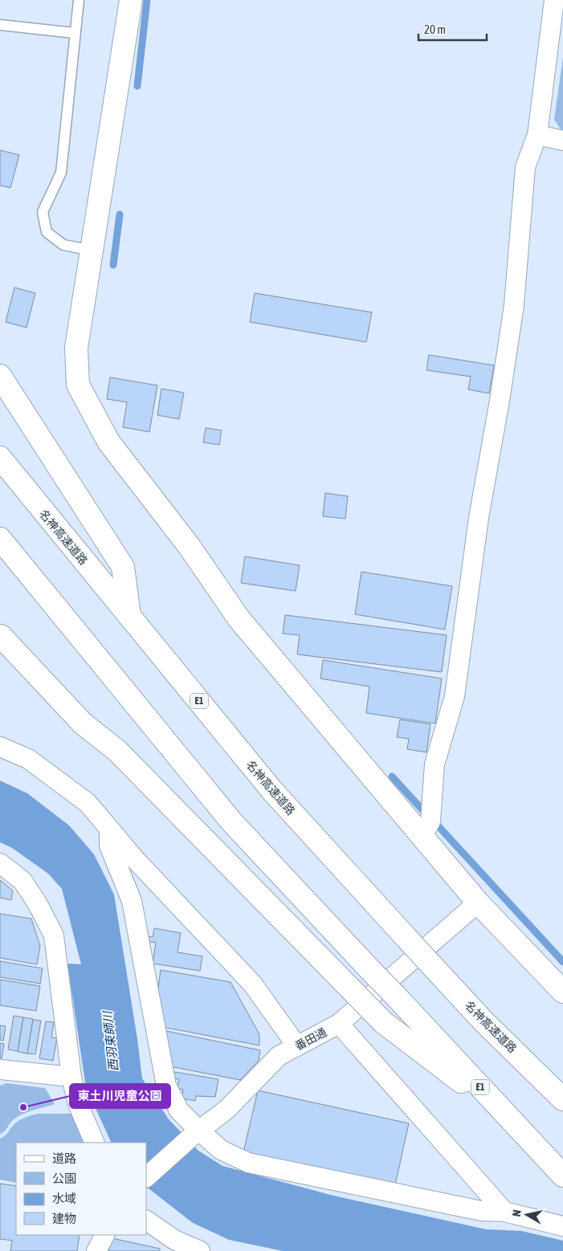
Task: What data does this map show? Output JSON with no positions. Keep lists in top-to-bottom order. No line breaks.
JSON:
{"streets":{"main road":["名神高速道路","E1"],"street":["番田通"]},"water":["西羽束師川"],"places":["東土川児童公園"],"legend":["道路","公園","水域","建物"],"scale_bar":"20 m","north":"left"}
